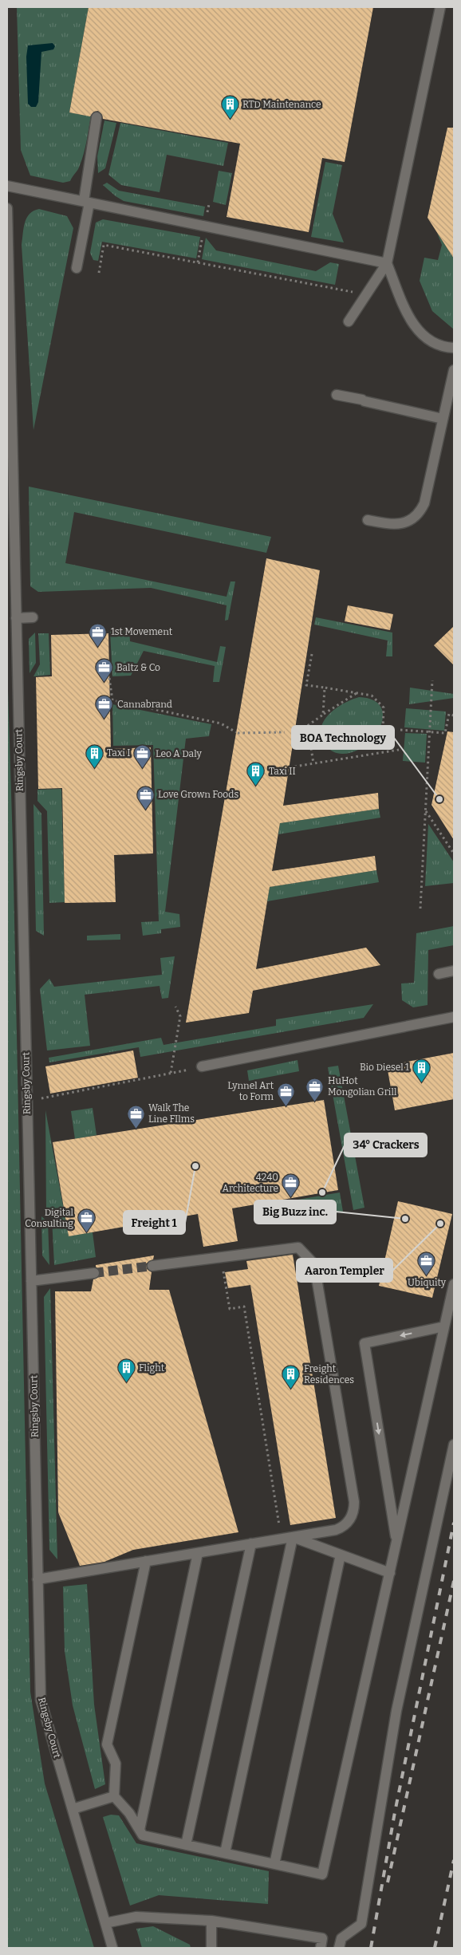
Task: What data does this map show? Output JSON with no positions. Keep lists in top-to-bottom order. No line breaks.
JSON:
{"streets":{"street":["Ringsby Court"]},"places":{"building":["RTD Maintenance","Taxi I","Taxi II","Bio Diesel 1","Flight","Freight Residences"],"office":["1st Movement","Baltz & Co","Cannabrand","Leo A Daly","Love Grown Foods","HuHot Mongolian Grill","Lynnel Art to Form","Walk The Line FIlms","4240 Architecture","Digital Consulting","Ubiquity"],"other":["BOA Technology","Freight 1","34° Crackers","Big Buzz inc.","Aaron Templer"]}}
